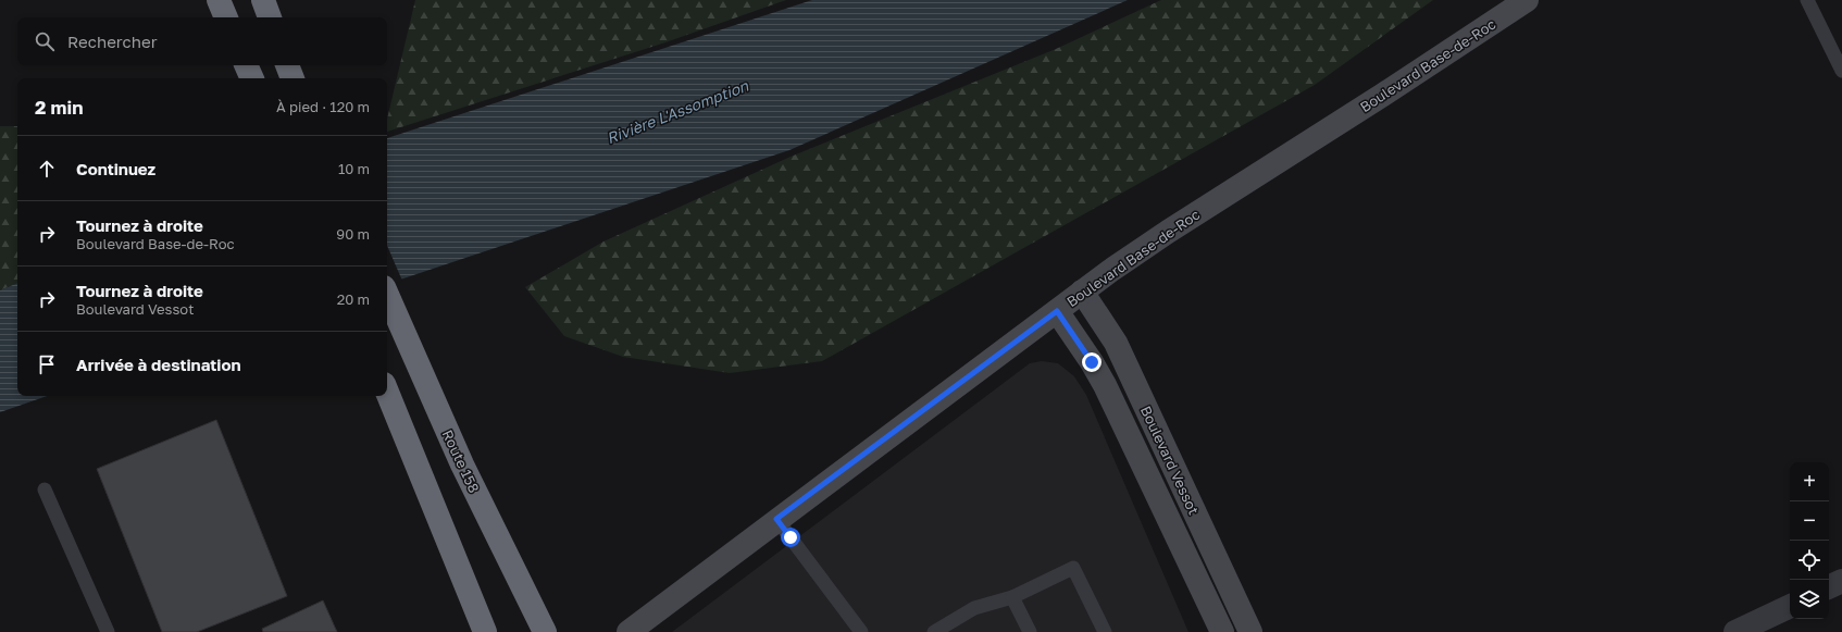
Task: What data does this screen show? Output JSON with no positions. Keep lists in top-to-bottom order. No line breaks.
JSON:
{"streets":{"highway":["Route 158"],"street":["Boulevard Base-de-Roc","Boulevard Vessot"]},"crossings":[["Boulevard Base-de-Roc","Boulevard Vessot"]],"water":["Rivière L'Assomption"],"page":{"search":"Rechercher","heading":["2 min","À pied · 120 m"],"list":[["Continuez","10 m"],["Tournez à droite","Boulevard Base-de-Roc","90 m"],["Tournez à droite","Boulevard Vessot","20 m"],"Arrivée à destination"],"map_buttons":["+","−"]}}
